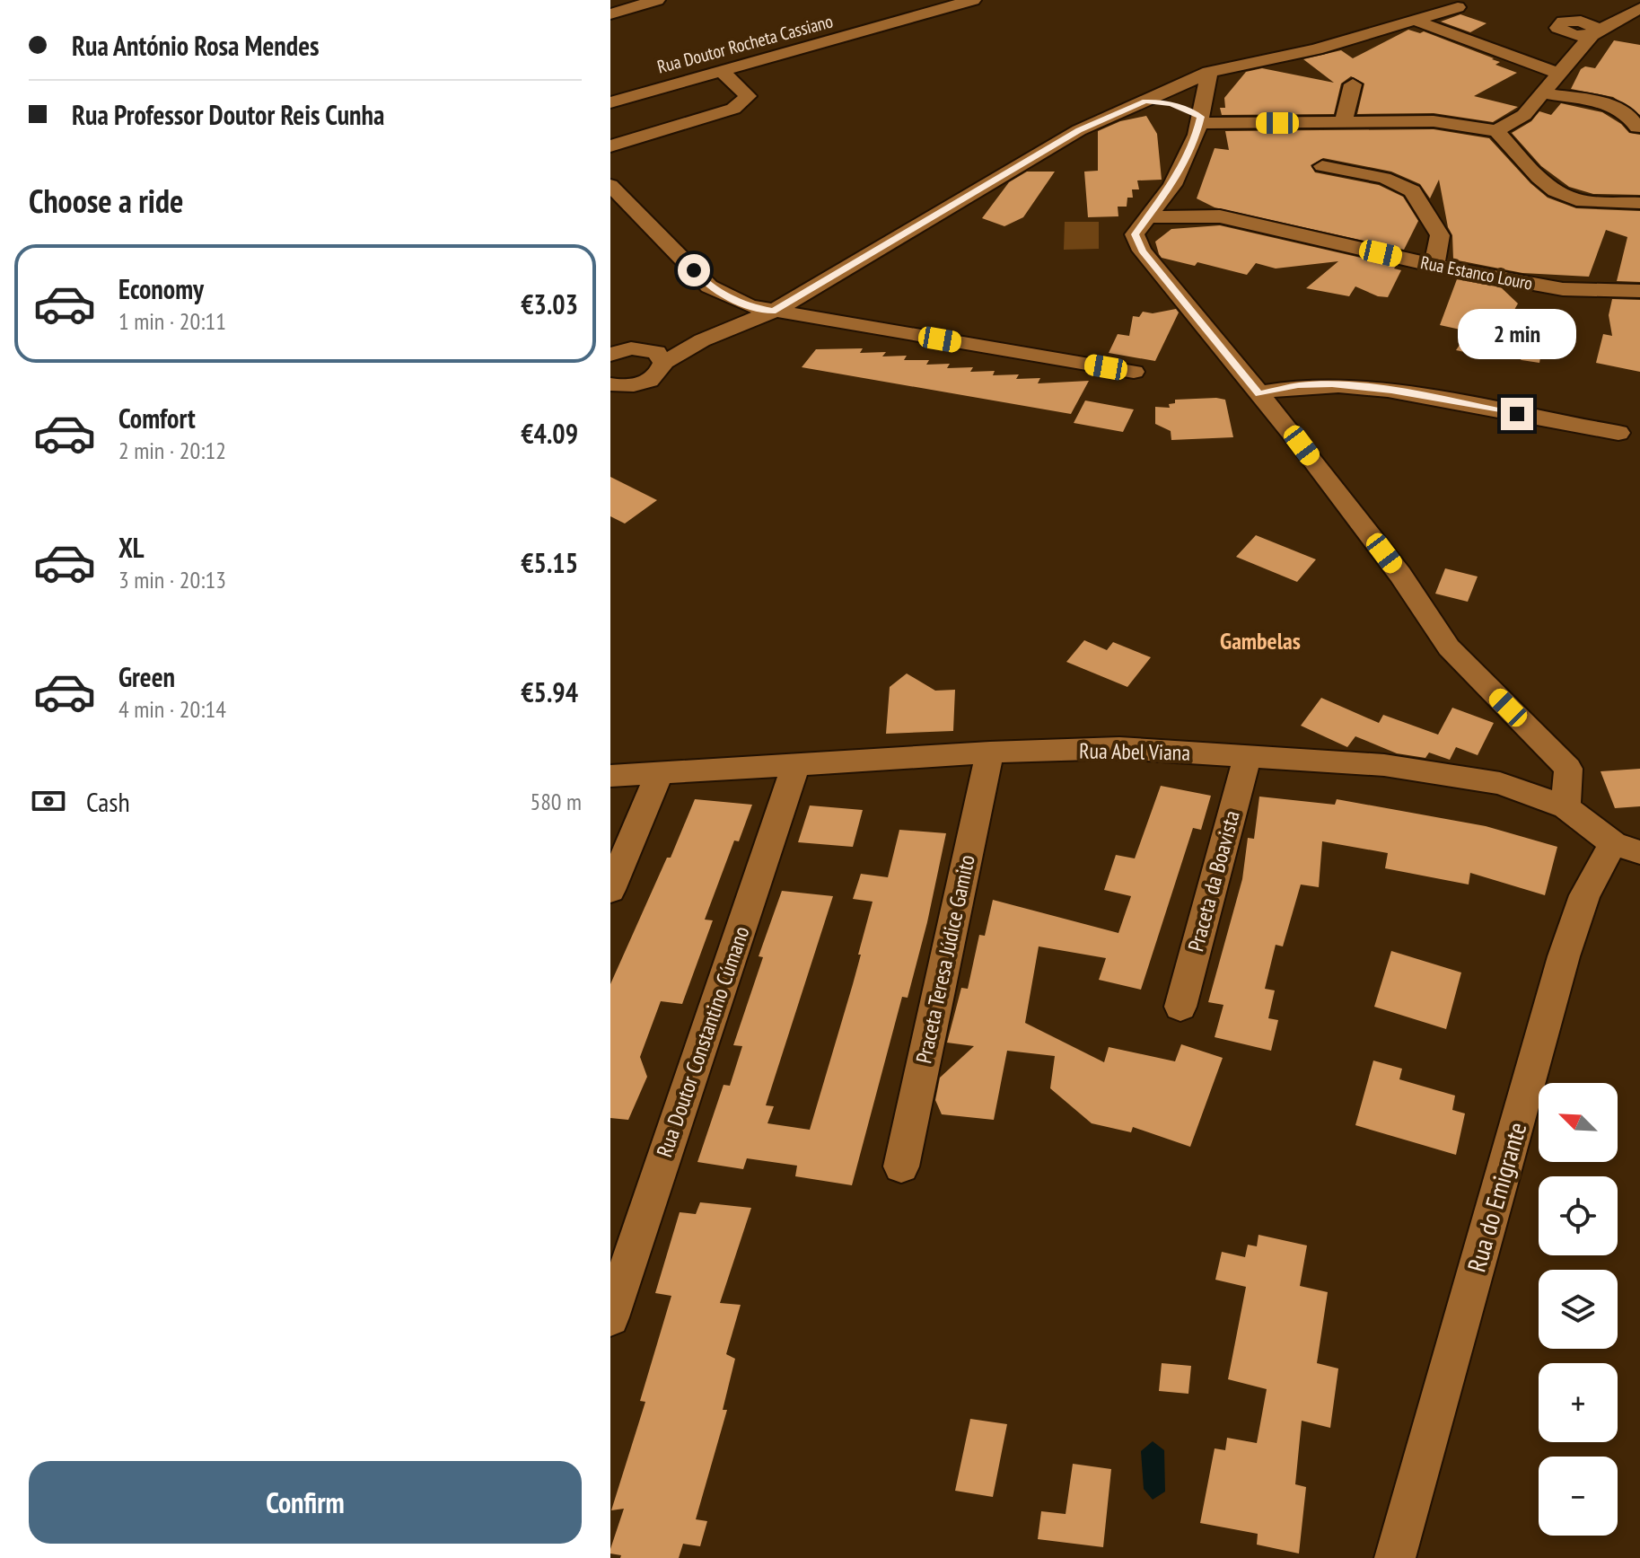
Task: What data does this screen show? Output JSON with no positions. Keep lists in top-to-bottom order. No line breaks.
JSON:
{"streets":{"street":["Rua Doutor Rocheta Cassiano","Rua Estanco Louro","Rua Abel Viana","Praceta da Boavista","Praceta Teresa Júdice Gamito","Rua Doutor Constantino Cúmano","Rua do Emigrante"]},"crossings":[["Rua Abel Viana","Praceta da Boavista"],["Rua Abel Viana","Praceta Teresa Júdice Gamito"],["Rua Abel Viana","Rua Doutor Constantino Cúmano"],["Rua Abel Viana","Rua do Emigrante"]],"districts":["Gambelas"],"north":"top left","page":{"banner":["Rua António Rosa Mendes","Rua Professor Doutor Reis Cunha"],"heading":"Choose a ride","list":[{"name":"Economy","note":"1 min · 20:11","value":"€3.03"},{"name":"Comfort","note":"2 min · 20:12","value":"€4.09"},{"name":"XL","note":"3 min · 20:13","value":"€5.15"},{"name":"Green","note":"4 min · 20:14","value":"€5.94"}],"bubble":"2 min","pay":["Cash","580 m"],"map_buttons":["+","−"],"buttons":"Confirm"}}
